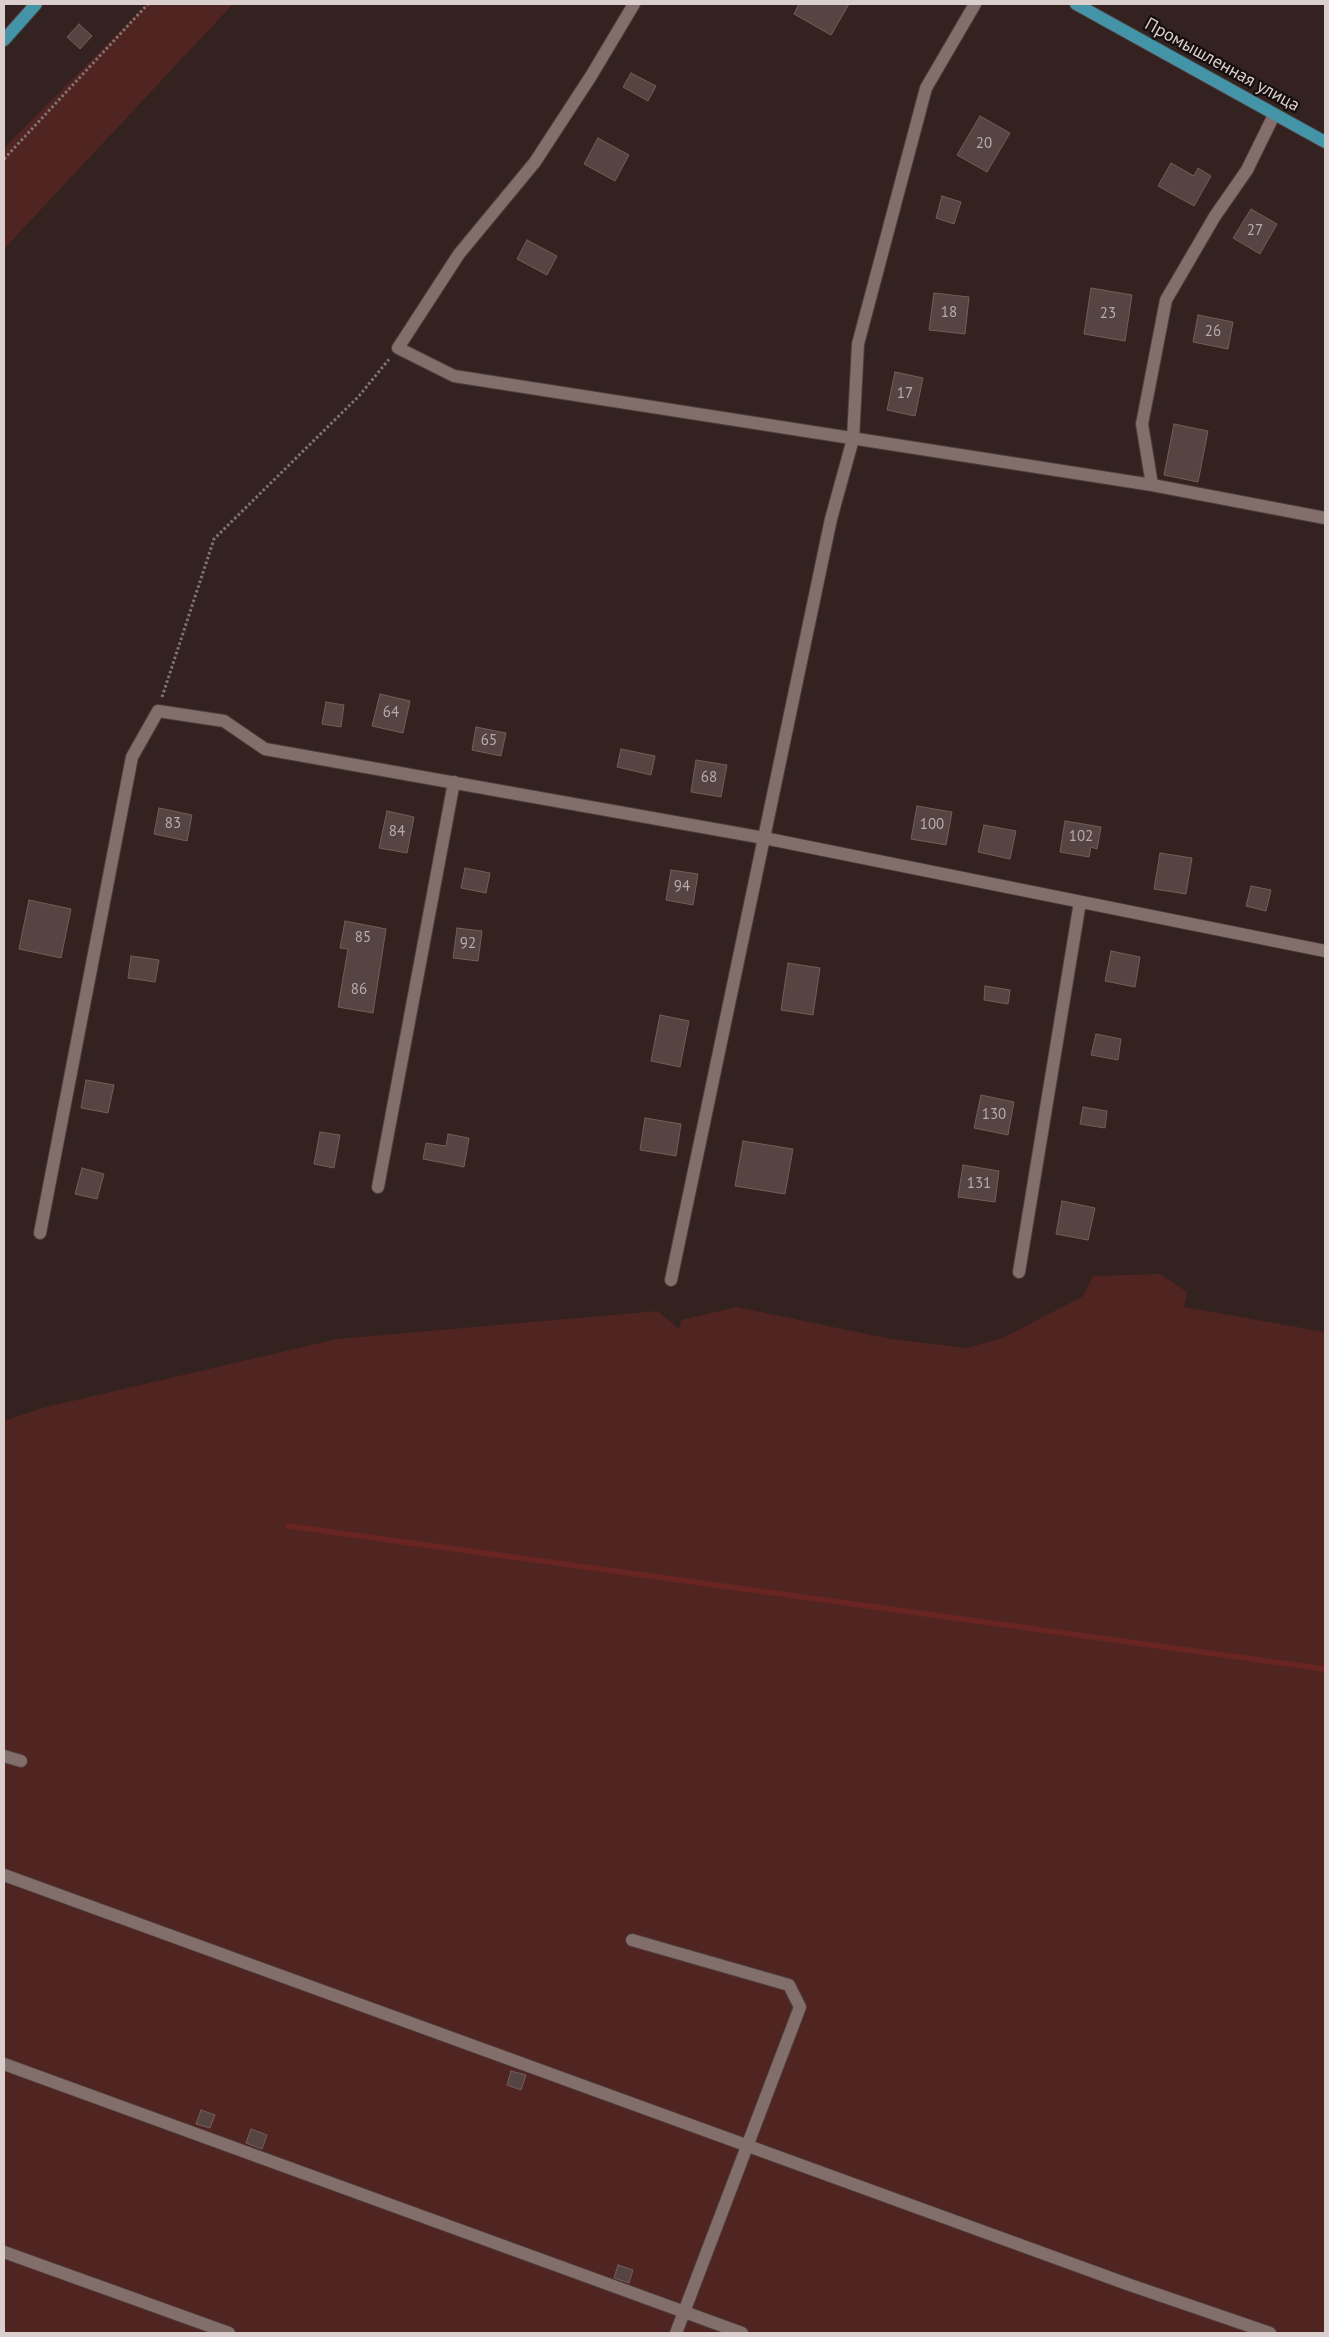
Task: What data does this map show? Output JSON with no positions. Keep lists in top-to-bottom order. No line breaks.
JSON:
{"streets":{"main road":["Промышленная улица"]},"house_numbers":["20","27","18","23","26","17","64","65","68","83","100","84","102","94","85","92","86","130","131"]}
